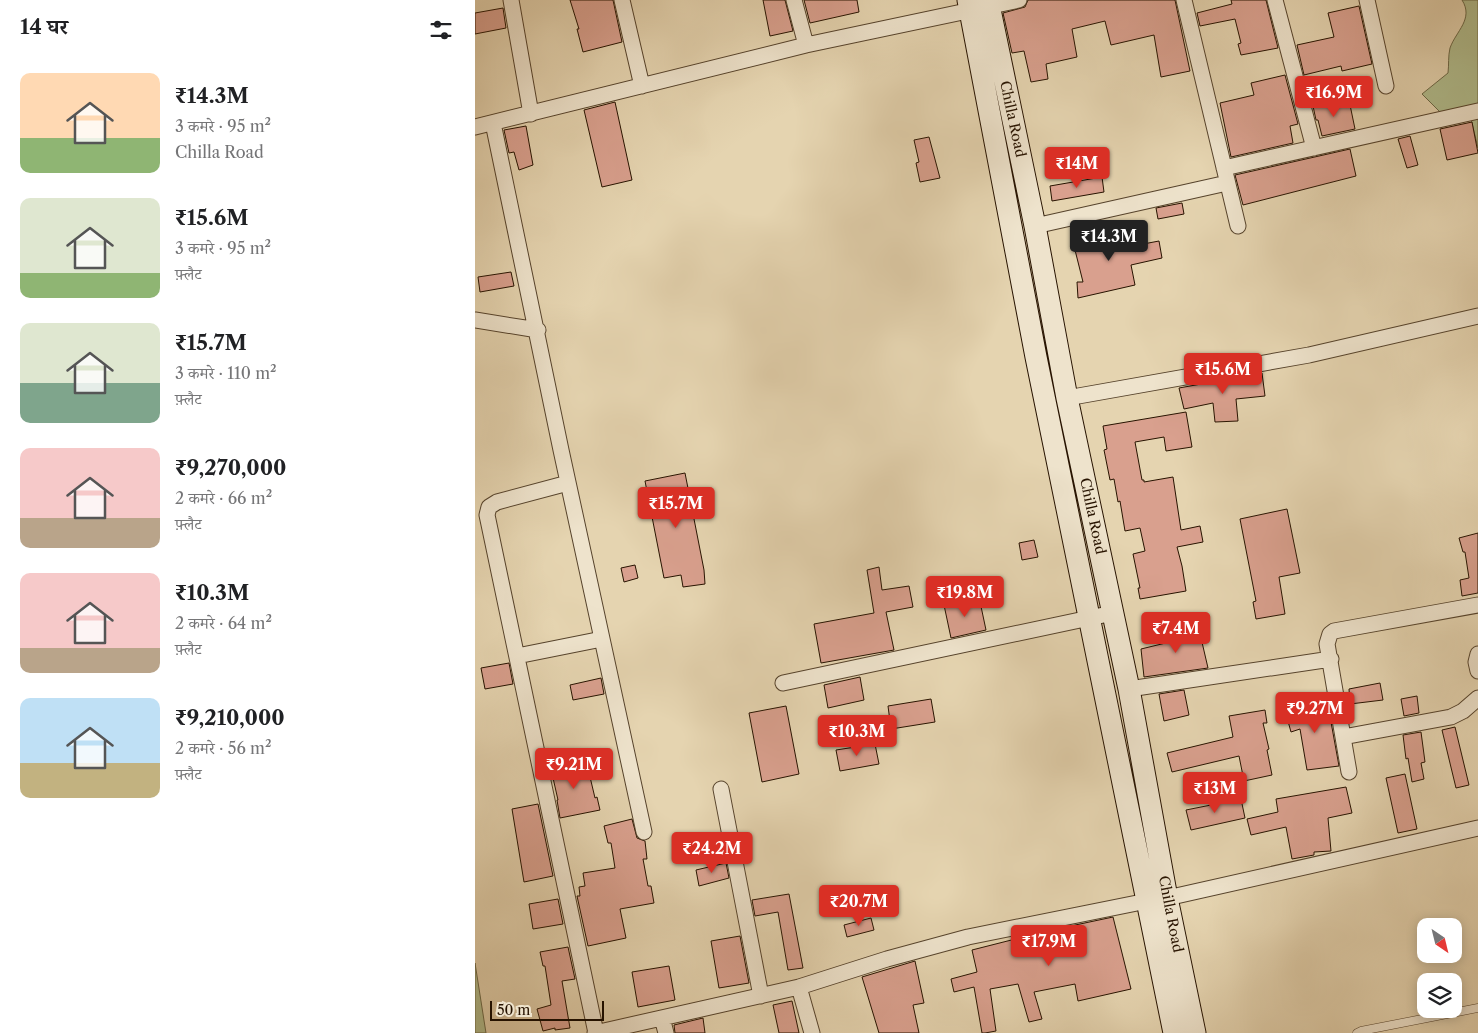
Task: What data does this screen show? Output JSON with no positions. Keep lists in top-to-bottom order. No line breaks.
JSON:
{"streets":{"main road":["Chilla Road"]},"scale_bar":"50 m","north":"bottom right","page":{"heading":"14 घर","list":[{"name":"₹14.3M","note":"3 कमरे · 95 m² · Chilla Road"},{"name":"₹15.6M","note":"3 कमरे · 95 m² · फ़्लैट"},{"name":"₹15.7M","note":"3 कमरे · 110 m² · फ़्लैट"},{"name":"₹9,270,000","note":"2 कमरे · 66 m² · फ़्लैट"},{"name":"₹10.3M","note":"2 कमरे · 64 m² · फ़्लैट"},{"name":"₹9,210,000","note":"2 कमरे · 56 m² · फ़्लैट"}],"price":["₹16.9M","₹14M","₹14.3M","₹15.6M","₹15.7M","₹19.8M","₹7.4M","₹9.27M","₹10.3M","₹9.21M","₹13M","₹24.2M","₹20.7M","₹17.9M"],"scale":"50 m"}}
